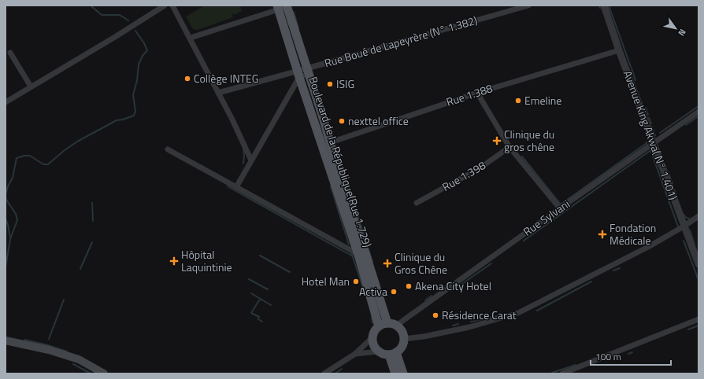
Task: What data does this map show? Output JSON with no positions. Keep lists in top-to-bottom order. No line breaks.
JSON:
{"streets":{"main road":["Boulevard de la République(Rue 1.729)"],"street":["Rue Boué de Lapeyrère (N° 1.382)","Rue 1.388","Avenue King Akwa( N° 1.401)","Rue 1.398","Rue Sylvani"]},"crossings":[["Rue Boué de Lapeyrère (N° 1.382)","Boulevard de la République(Rue 1.729)"],["Rue 1.388","Avenue King Akwa( N° 1.401)"],["Rue 1.388","Boulevard de la République(Rue 1.729)"],["Avenue King Akwa( N° 1.401)","Rue Sylvani"],["Boulevard de la République(Rue 1.729)","Rue Sylvani"]],"places":{"other":["Collège INTEG","ISIG","Emeline","nexttel office","Hotel Man","Akena City Hotel","Activa","Résidence Carat"],"health":["Clinique du gros chêne","Fondation Médicale","Hôpital Laquintinie","Clinique du Gros Chêne"]},"scale_bar":"100 m","north":"bottom right"}
